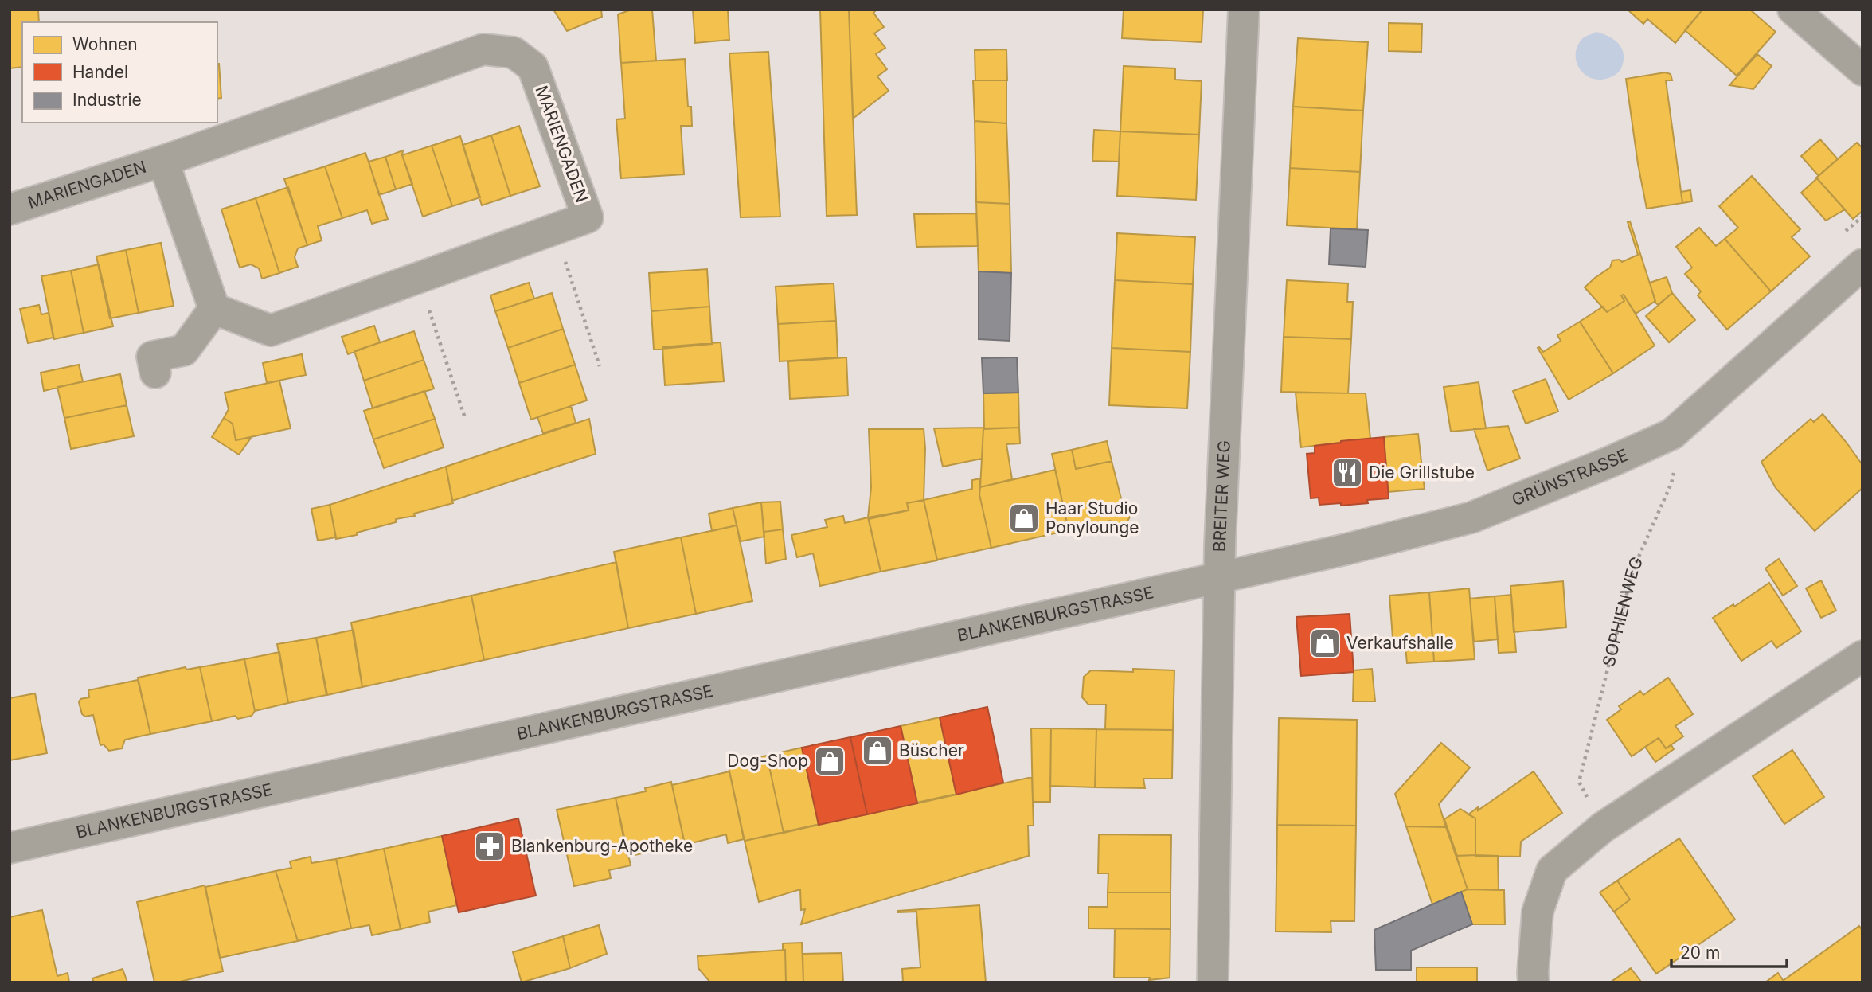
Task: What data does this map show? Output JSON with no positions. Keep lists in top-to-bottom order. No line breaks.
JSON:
{"streets":{"street":["MARIENGADEN","GRÜNSTRASSE","BREITER WEG","BLANKENBURGSTRASSE"],"path":["SOPHIENWEG"]},"crossings":[["GRÜNSTRASSE","BREITER WEG"],["GRÜNSTRASSE","SOPHIENWEG"],["GRÜNSTRASSE","BLANKENBURGSTRASSE"],["BREITER WEG","BLANKENBURGSTRASSE"]],"places":{"restaurant":["Die Grillstube"],"shop":["Haar Studio Ponylounge","Verkaufshalle","Büscher","Dog-Shop"],"pharmacy":["Blankenburg-Apotheke"]},"legend":["Wohnen","Handel","Industrie"],"scale_bar":"20 m"}
